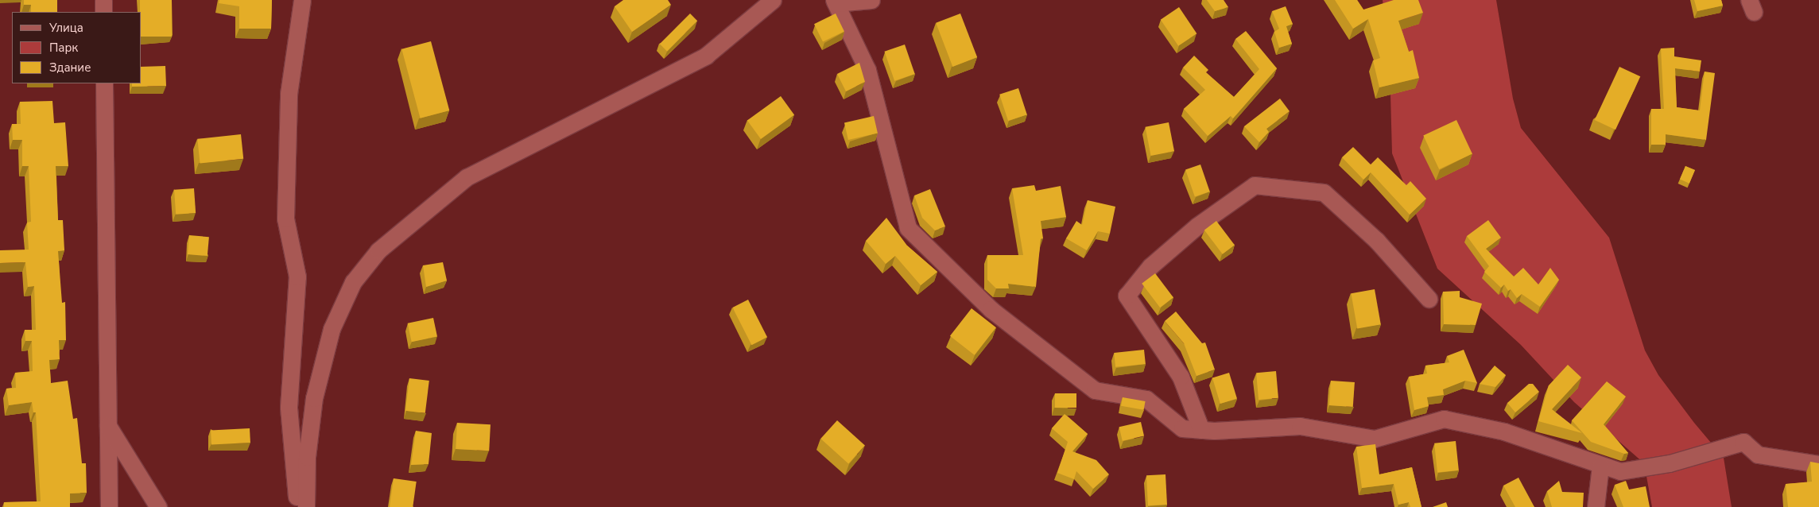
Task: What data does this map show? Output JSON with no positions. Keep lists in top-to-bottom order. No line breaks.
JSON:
{"legend":["Улица","Парк","Здание"]}
